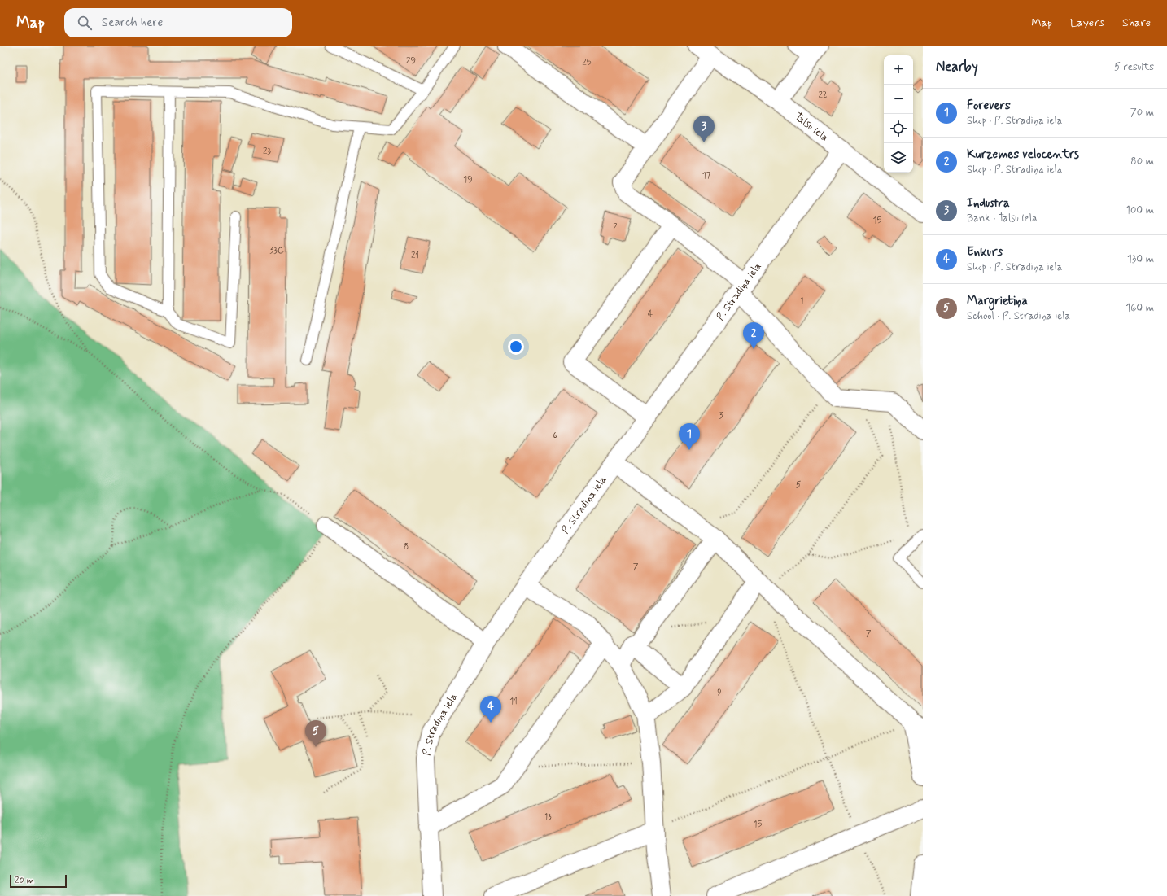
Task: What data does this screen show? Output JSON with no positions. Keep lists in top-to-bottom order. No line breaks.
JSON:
{"streets":{"street":["Talsu iela","P. Stradiņa iela"]},"crossings":[["Talsu iela","P. Stradiņa iela"]],"house_numbers":["29","25","22","23","17","19","15","2","33C","21","1","4","3","6","5","8","7","7","9","11","13","15"],"scale_bar":"20 m","page":{"header":"Map","search":"Search here","nav":["Map","Layers","Share"],"heading":["Nearby","5 results"],"map_buttons":["+","−"],"list":[{"mark":"1","name":"Forevers","note":"Shop · P. Stradiņa iela","value":"70 m"},{"mark":"2","name":"Kurzemes velocentrs","note":"Shop · P. Stradiņa iela","value":"80 m"},{"mark":"3","name":"Industra","note":"Bank · Talsu iela","value":"100 m"},{"mark":"4","name":"Enkurs","note":"Shop · P. Stradiņa iela","value":"130 m"},{"mark":"5","name":"Margrietiņa","note":"School · P. Stradiņa iela","value":"160 m"}],"pins":["3","2","1","4","5"],"scale":"20 m"}}
